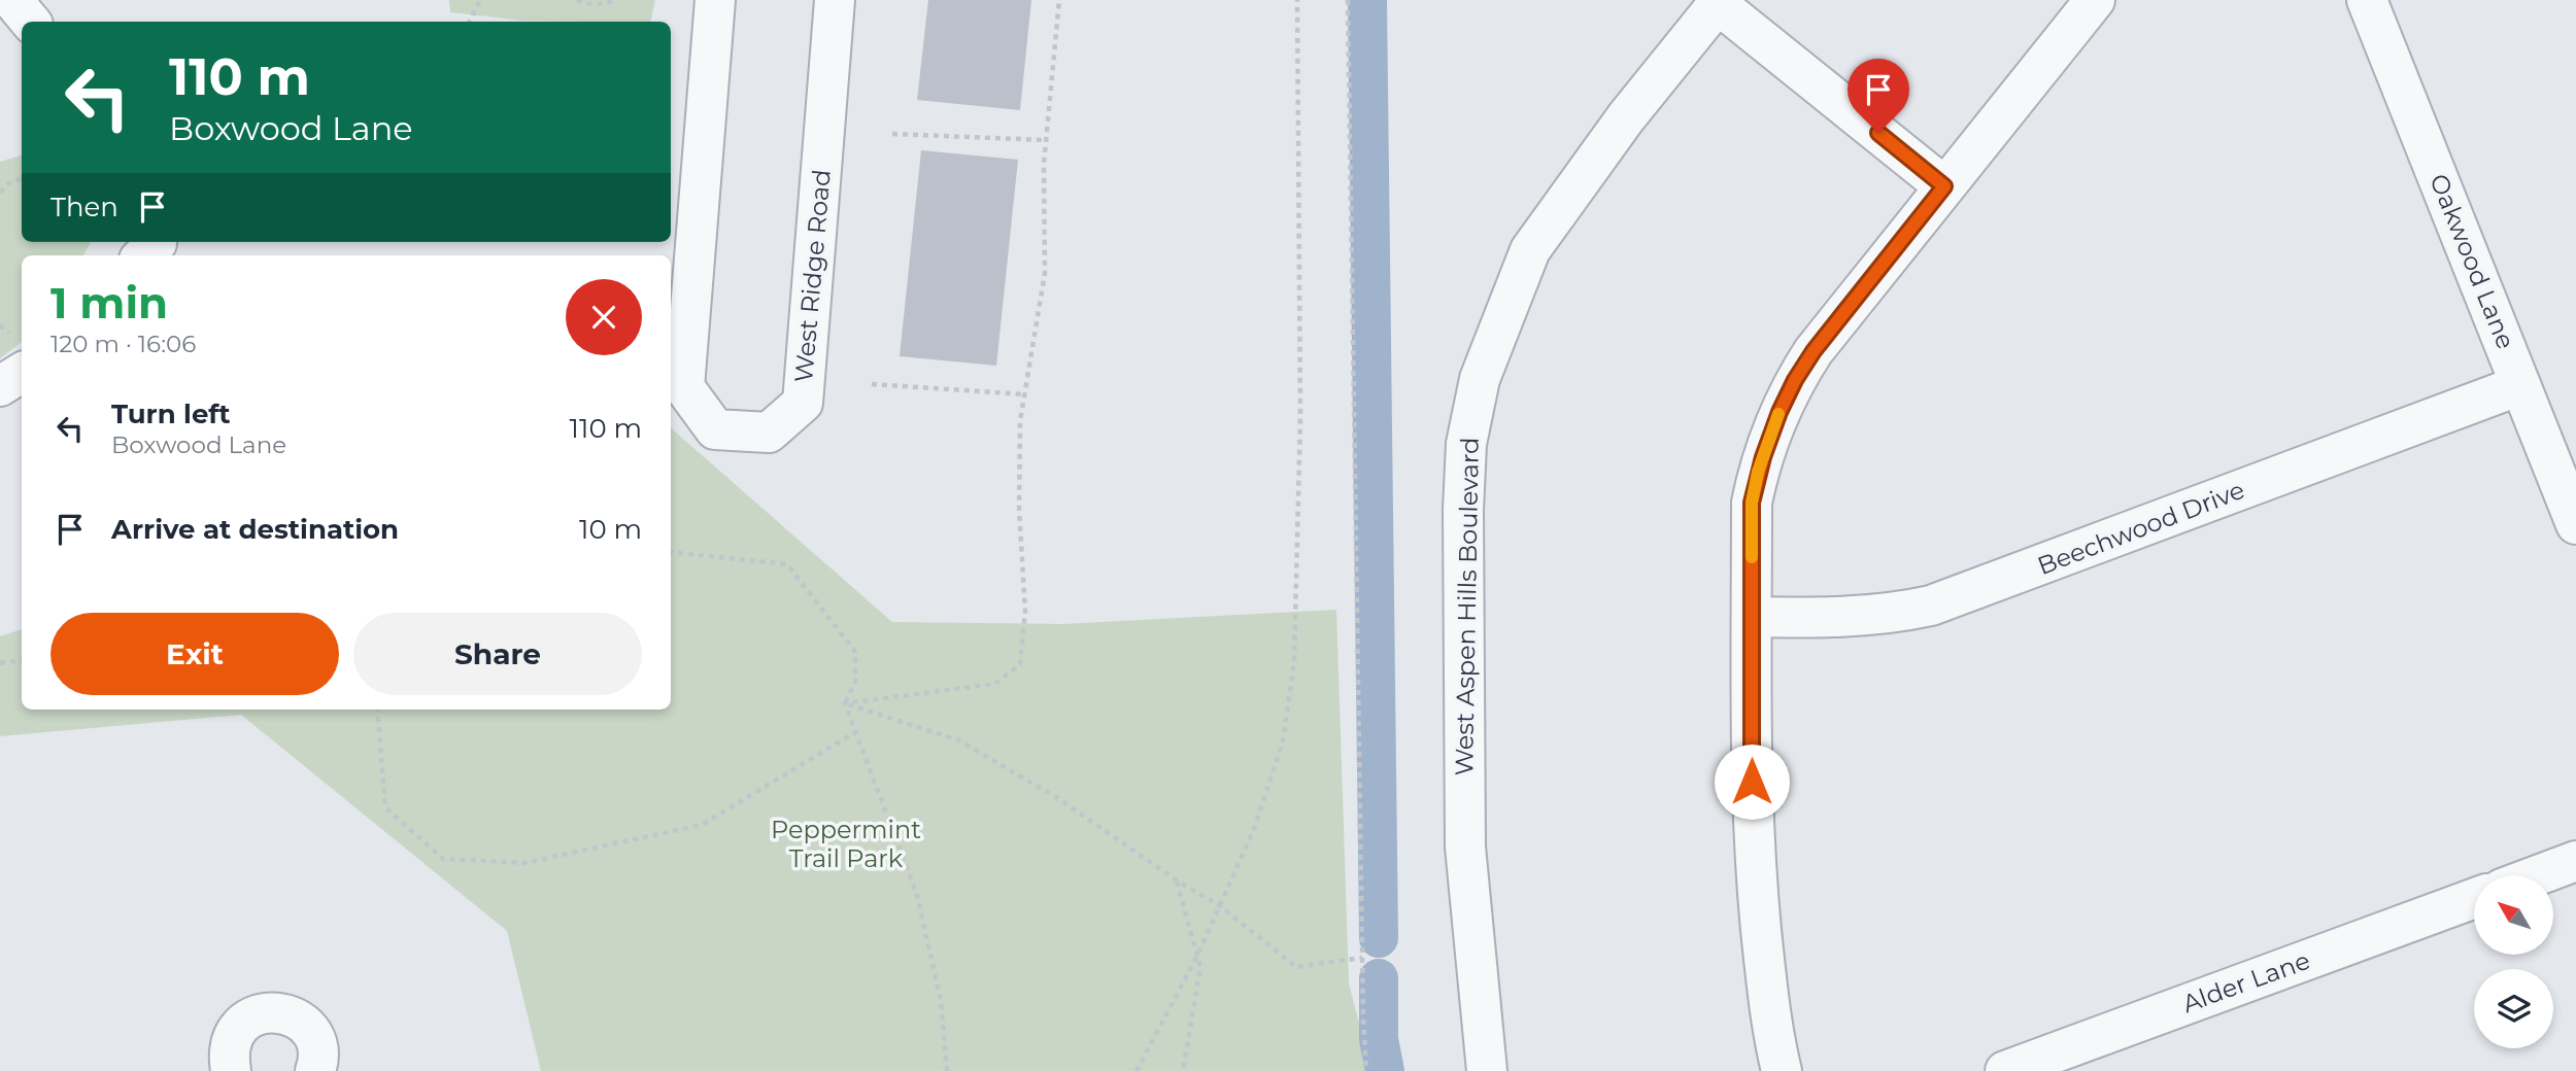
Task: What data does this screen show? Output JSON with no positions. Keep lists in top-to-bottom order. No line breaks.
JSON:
{"streets":{"street":["Oakwood Lane","West Ridge Road","Beechwood Drive","West Aspen Hills Boulevard","Alder Lane"]},"crossings":[["Oakwood Lane","Beechwood Drive"]],"parks":["Peppermint Trail Park"],"north":"top left","page":{"turn":["110 m","Boxwood Lane"],"then":"Then","heading":["1 min","120 m · 16:06"],"list":[{"name":"Turn left","note":"Boxwood Lane","value":"110 m"},{"name":"Arrive at destination","value":"10 m"}],"buttons":["Exit","Share"]}}
